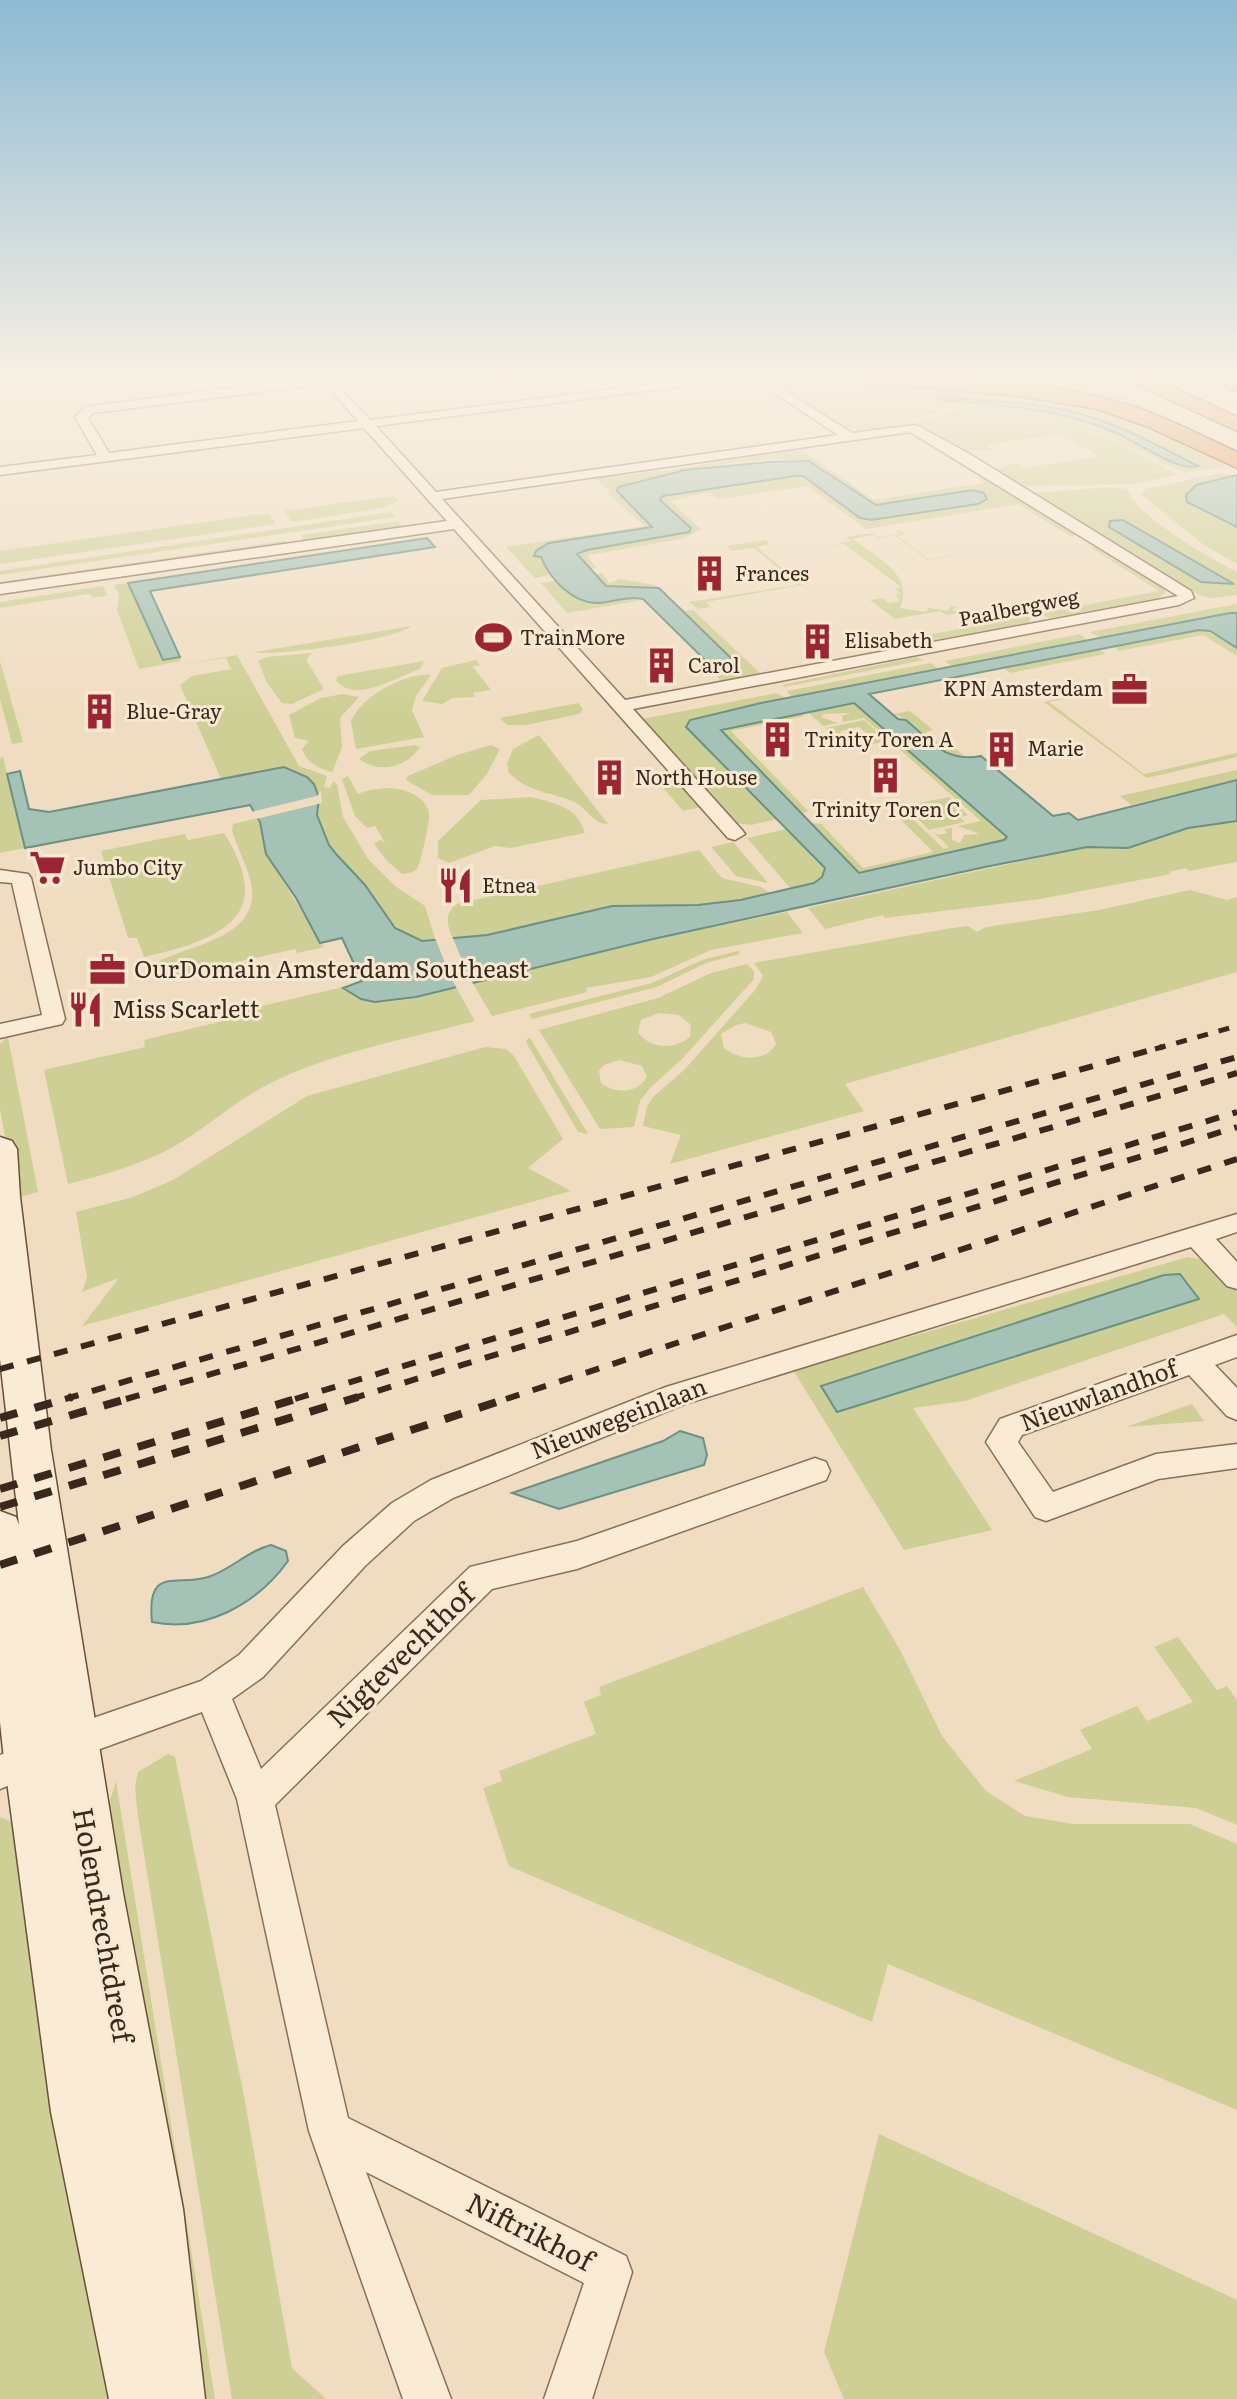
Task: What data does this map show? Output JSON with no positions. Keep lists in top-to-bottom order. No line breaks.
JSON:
{"streets":{"main road":["Holendrechtdreef"],"street":["Paalbergweg","Nieuwlandhof","Nieuwegeinlaan","Nigtevechthof","Niftrikhof"]},"crossings":[["Nieuwegeinlaan","Holendrechtdreef"]],"places":{"building":["Frances","Elisabeth","Carol","Blue-Gray","Trinity Toren A","Marie","Trinity Toren C","North House"],"sports":["TrainMore"],"office":["KPN Amsterdam","OurDomain Amsterdam Southeast"],"supermarket":["Jumbo City"],"restaurant":["Etnea","Miss Scarlett"]}}
